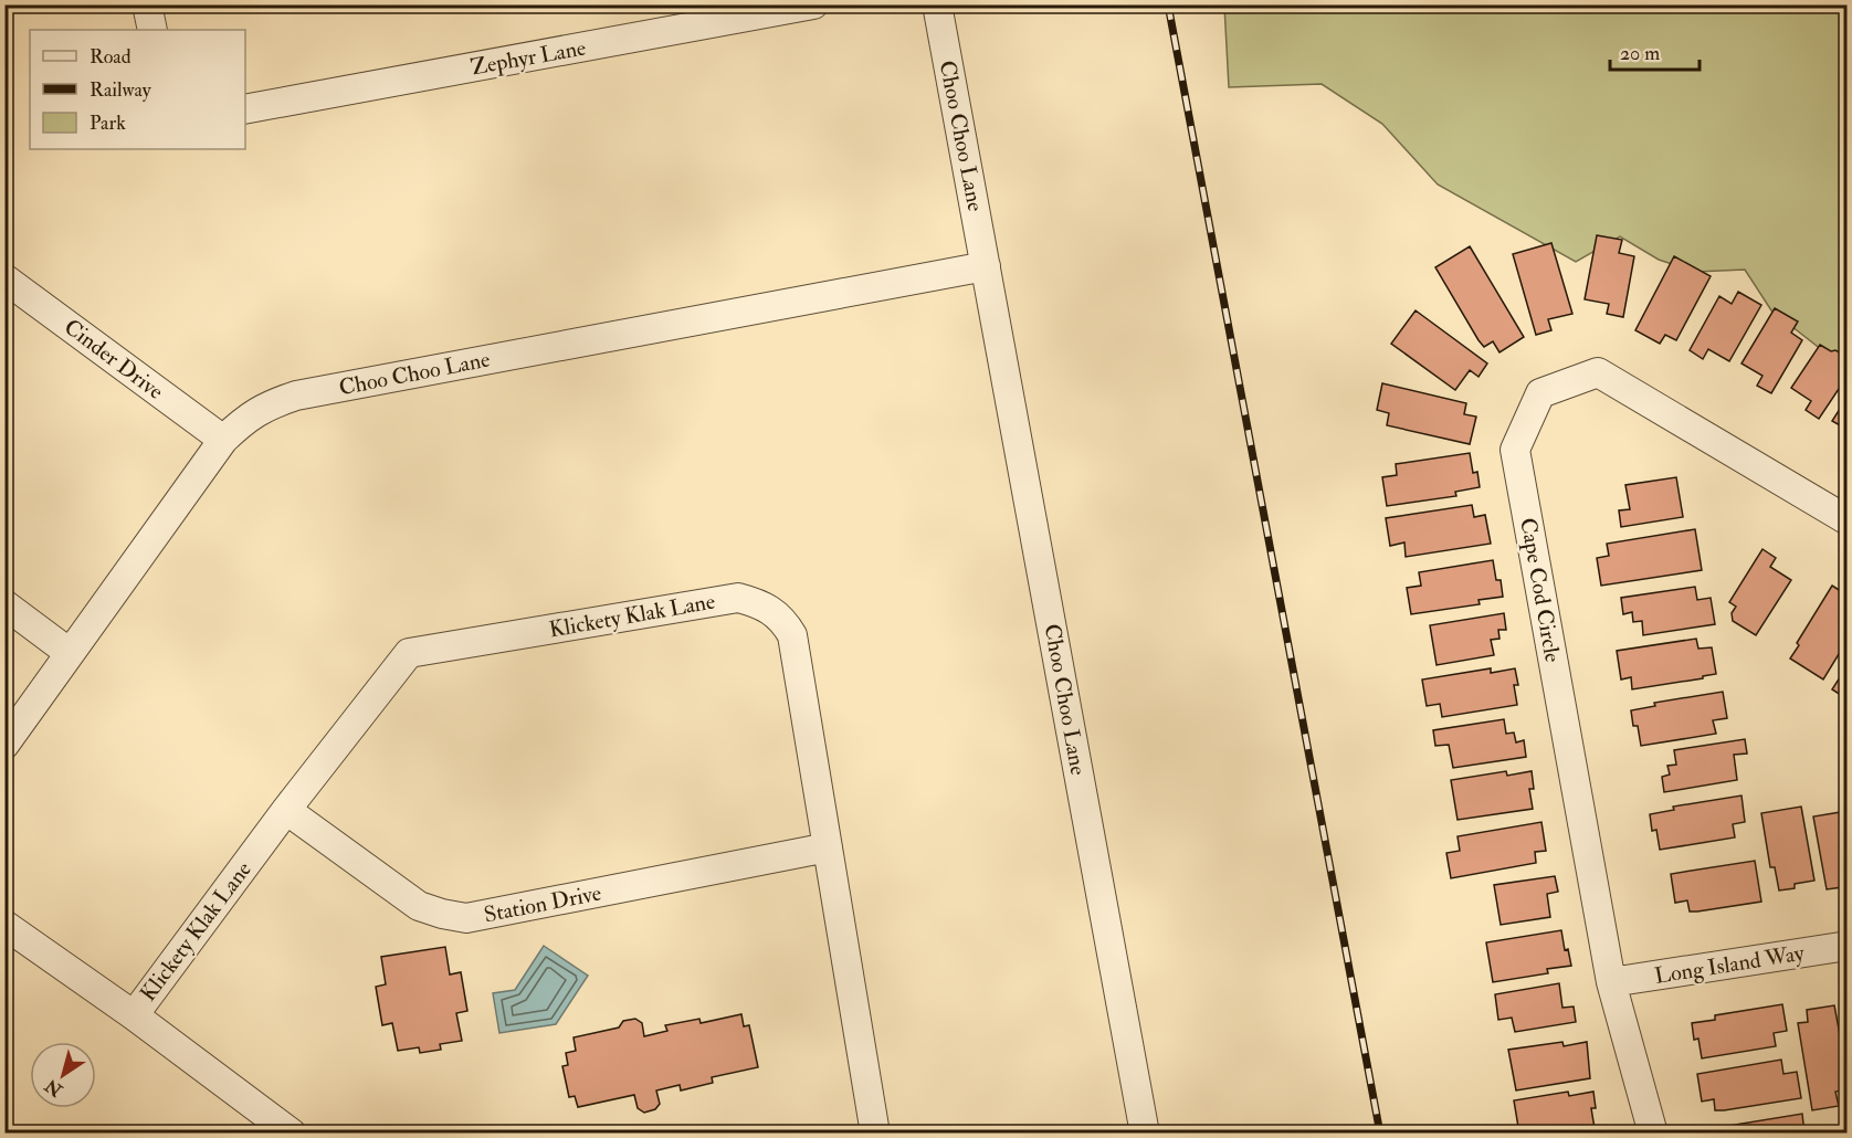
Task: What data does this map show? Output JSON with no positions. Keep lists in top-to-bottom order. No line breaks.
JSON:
{"streets":{"street":["Zephyr Lane","Choo Choo Lane","Cinder Drive","Cape Cod Circle","Klickety Klak Lane","Station Drive","Long Island Way"]},"crossings":[["Choo Choo Lane","Cinder Drive"],["Cape Cod Circle","Long Island Way"],["Klickety Klak Lane","Station Drive"]],"legend":["Road","Railway","Park"],"scale_bar":"20 m","north":"bottom left"}
